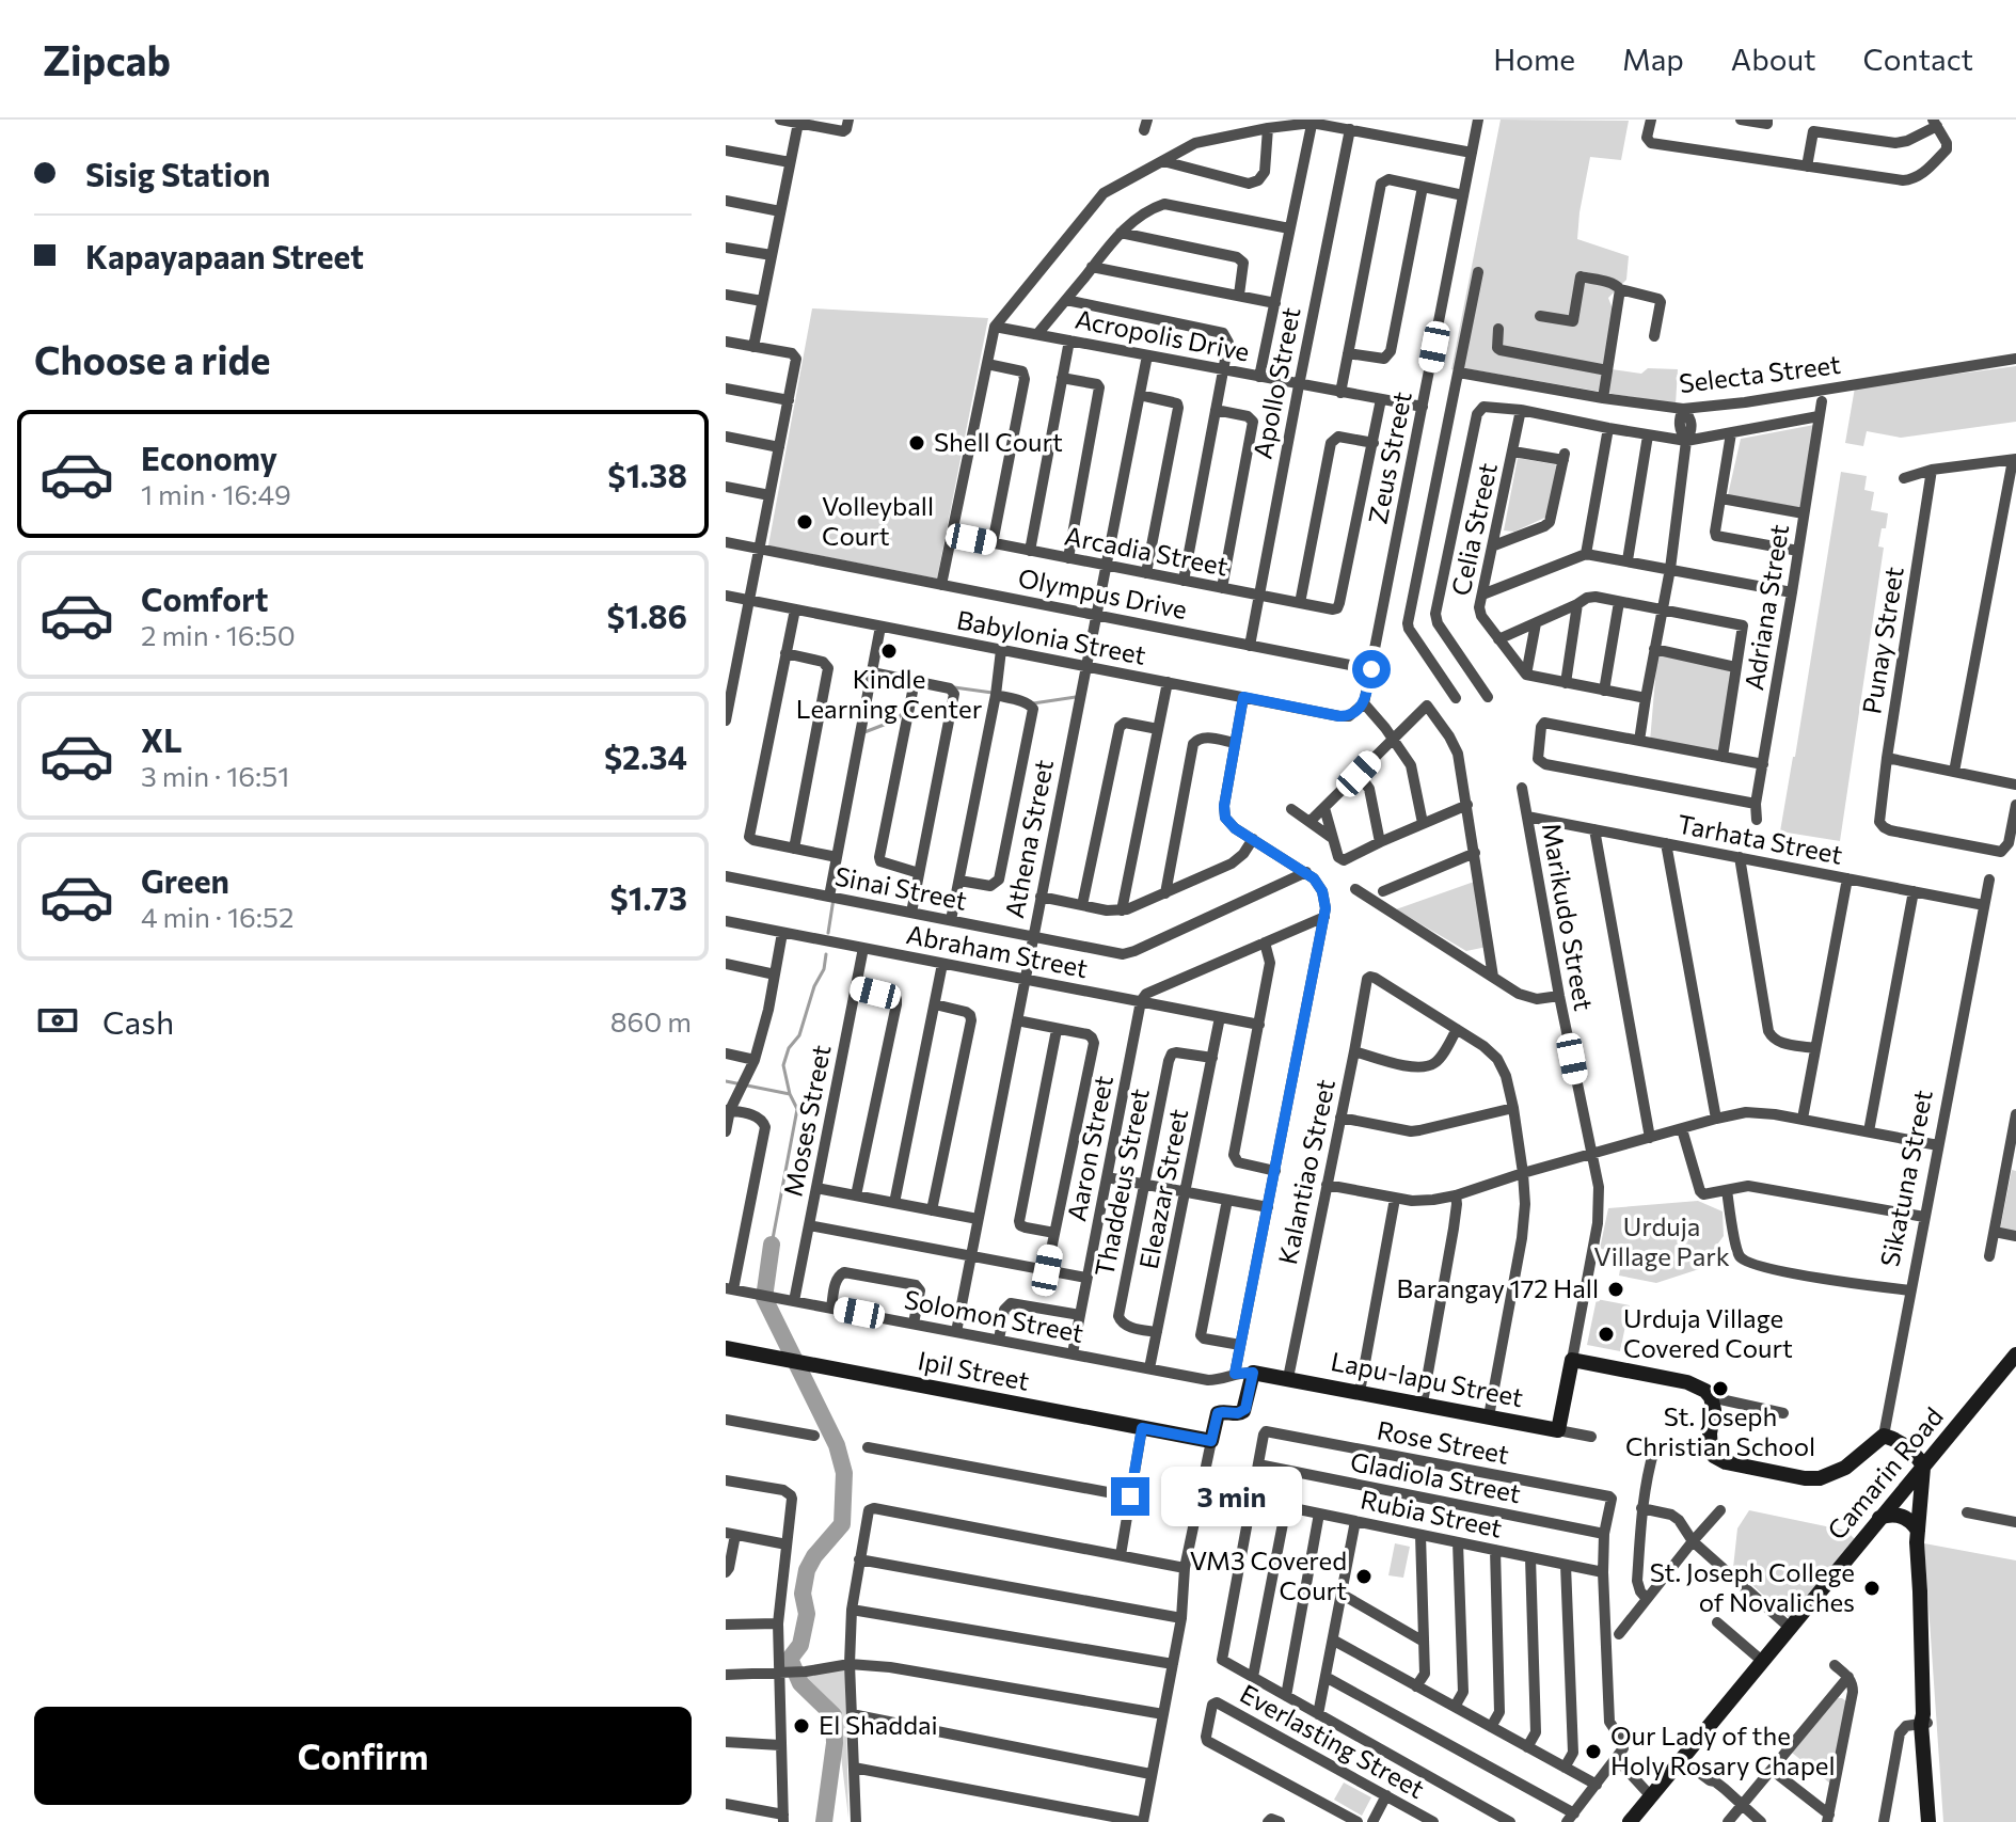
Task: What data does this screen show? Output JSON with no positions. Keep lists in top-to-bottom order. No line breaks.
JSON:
{"streets":{"street":["Acropolis Drive","Selecta Street","Apollo Street","Zeus Street","Celia Street","Arcadia Street","Olympus Drive","Adriana Street","Babylonia Street","Punay Street","Athena Street","Tarhata Street","Sinai Street","Marikudo Street","Abraham Street","Moses Street","Aaron Street","Kalantiao Street","Sikatuna Street","Thaddeus Street","Eleazar Street","Solomon Street","Ipil Street","Lapu-lapu Street","Rose Street","Camarin Road","Gladiola Street","Rubia Street","Everlasting Street"]},"crossings":[["Acropolis Drive","Apollo Street"],["Acropolis Drive","Zeus Street"],["Acropolis Drive","Athena Street"],["Apollo Street","Arcadia Street"],["Apollo Street","Olympus Drive"],["Zeus Street","Olympus Drive"],["Zeus Street","Babylonia Street"],["Arcadia Street","Athena Street"],["Olympus Drive","Athena Street"],["Babylonia Street","Athena Street"],["Athena Street","Sinai Street"],["Athena Street","Abraham Street"],["Athena Street","Solomon Street"],["Tarhata Street","Marikudo Street"],["Tarhata Street","Sikatuna Street"],["Abraham Street","Moses Street"],["Abraham Street","Aaron Street"],["Abraham Street","Eleazar Street"],["Moses Street","Solomon Street"],["Aaron Street","Solomon Street"],["Kalantiao Street","Lapu-lapu Street"],["Thaddeus Street","Eleazar Street"],["Eleazar Street","Solomon Street"],["Solomon Street","Lapu-lapu Street"],["Rose Street","Gladiola Street"],["Rubia Street","Everlasting Street"]],"parks":["Urduja Village Park"],"places":["Shell Court","Volleyball Court","Kindle Learning Center","Barangay 172 Hall","Urduja Village Covered Court","St. Joseph Christian School","VM3 Covered Court","St. Joseph College of Novaliches","El Shaddai","Our Lady of the Holy Rosary Chapel"],"page":{"header":"Zipcab","nav":["Home","Map","About","Contact"],"banner":["Sisig Station","Kapayapaan Street"],"heading":"Choose a ride","list":[{"name":"Economy","note":"1 min · 16:49","value":"$1.38"},{"name":"Comfort","note":"2 min · 16:50","value":"$1.86"},{"name":"XL","note":"3 min · 16:51","value":"$2.34"},{"name":"Green","note":"4 min · 16:52","value":"$1.73"}],"pay":["Cash","860 m"],"bubble":"3 min","buttons":"Confirm"}}
